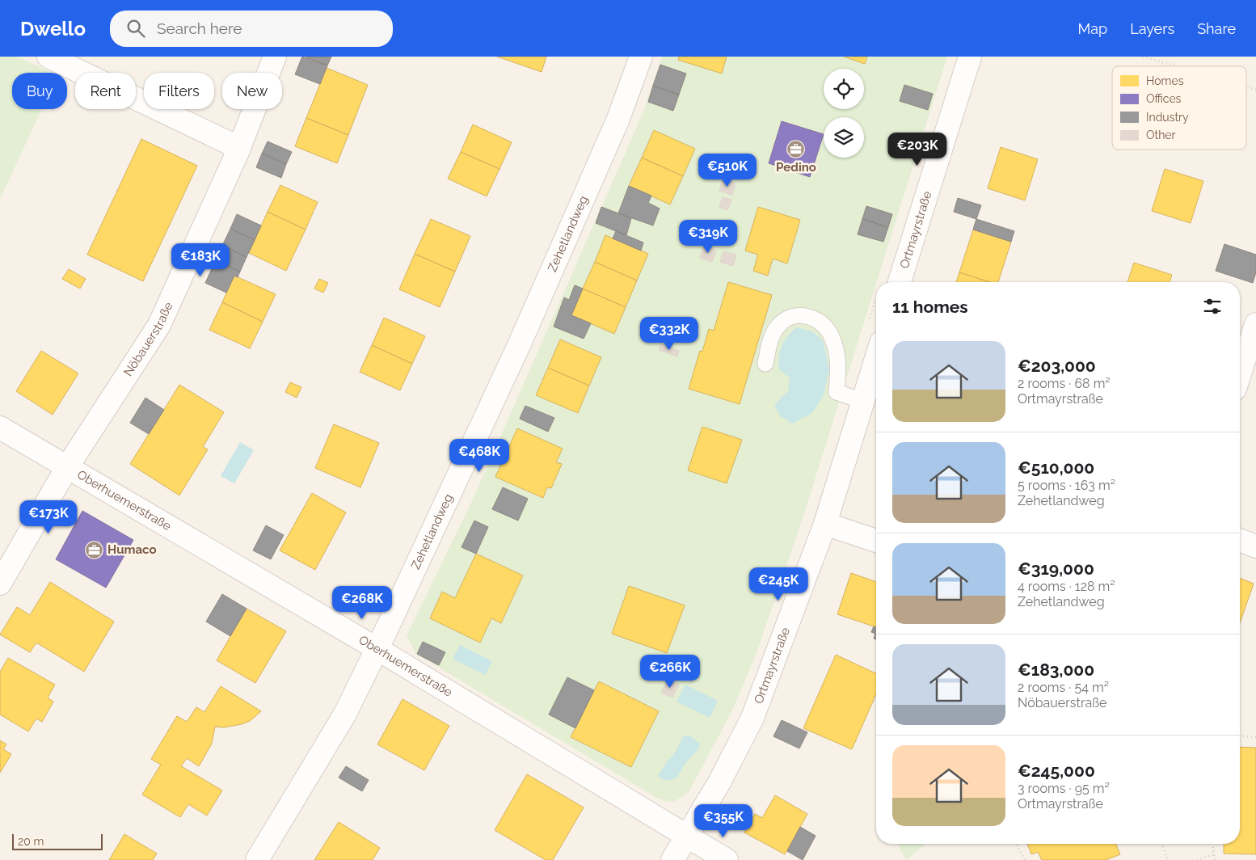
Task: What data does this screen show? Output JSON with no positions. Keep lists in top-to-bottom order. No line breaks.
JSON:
{"streets":{"street":["Ortmayrstraße","Zehetlandweg","Nöbauerstraße","Oberhuemerstraße"]},"crossings":[["Ortmayrstraße","Oberhuemerstraße"],["Zehetlandweg","Oberhuemerstraße"],["Nöbauerstraße","Oberhuemerstraße"]],"places":{"office":["Pedino","Humaco"]},"legend":["Homes","Offices","Industry","Other"],"scale_bar":"20 m","page":{"header":"Dwello","search":"Search here","nav":["Map","Layers","Share"],"chip":["Buy","Rent","Filters","New"],"price":["€203K","€510K","€319K","€183K","€332K","€468K","€173K","€245K","€268K","€266K","€355K"],"heading":"11 homes","list":[{"name":"€203,000","note":"2 rooms · 68 m² · Ortmayrstraße"},{"name":"€510,000","note":"5 rooms · 163 m² · Zehetlandweg"},{"name":"€319,000","note":"4 rooms · 128 m² · Zehetlandweg"},{"name":"€183,000","note":"2 rooms · 54 m² · Nöbauerstraße"},{"name":"€245,000","note":"3 rooms · 95 m² · Ortmayrstraße"}],"scale":"20 m"}}
